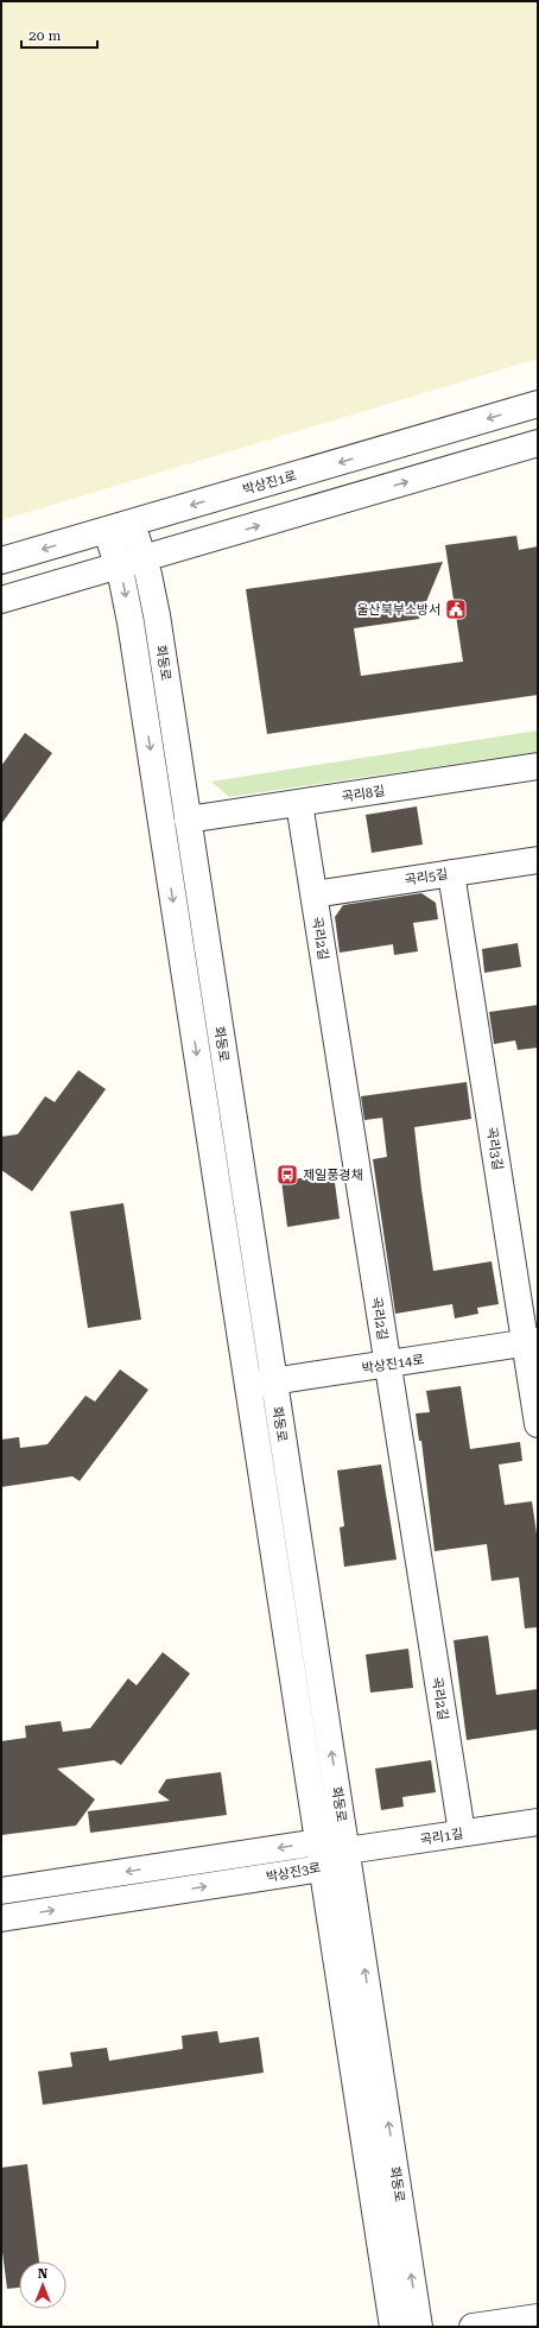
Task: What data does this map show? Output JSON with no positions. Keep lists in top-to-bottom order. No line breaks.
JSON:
{"streets":{"street":["박상진1로","화동로","곡리8길","곡리5길","곡리2길","곡리3길","박상진14로","곡리1길","박상진3로"]},"crossings":[["박상진1로","화동로"],["화동로","곡리8길"],["화동로","박상진14로"],["화동로","곡리1길"],["화동로","박상진3로"],["곡리8길","곡리2길"],["곡리5길","곡리2길"],["곡리5길","곡리3길"],["곡리2길","박상진14로"],["곡리2길","곡리1길"],["곡리3길","박상진14로"],["곡리1길","박상진3로"]],"places":{"public building":["울산북부소방서"],"bus stop":["제일풍경채"]},"scale_bar":"20 m","north":"top"}
